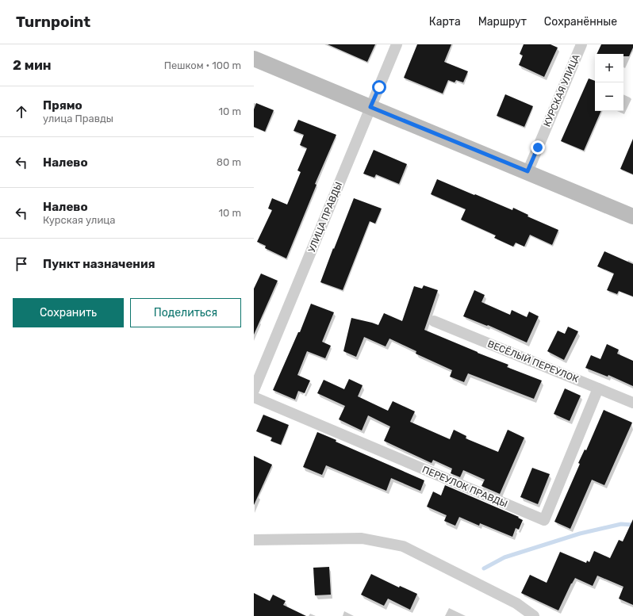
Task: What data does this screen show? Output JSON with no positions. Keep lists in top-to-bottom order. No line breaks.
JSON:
{"streets":{"street":["КУРСКАЯ УЛИЦА","УЛИЦА ПРАВДЫ","ВЕСЁЛЫЙ ПЕРЕУЛОК","ПЕРЕУЛОК ПРАВДЫ"]},"crossings":[["ВЕСЁЛЫЙ ПЕРЕУЛОК","ПЕРЕУЛОК ПРАВДЫ"]],"page":{"header":"Turnpoint","nav":["Карта","Маршрут","Сохранённые"],"heading":["2 мин","Пешком · 100 m"],"map_buttons":["+","−"],"list":[["Прямо","улица Правды","10 m"],["Налево","80 m"],["Налево","Курская улица","10 m"],"Пункт назначения"],"buttons":["Сохранить","Поделиться"]}}
